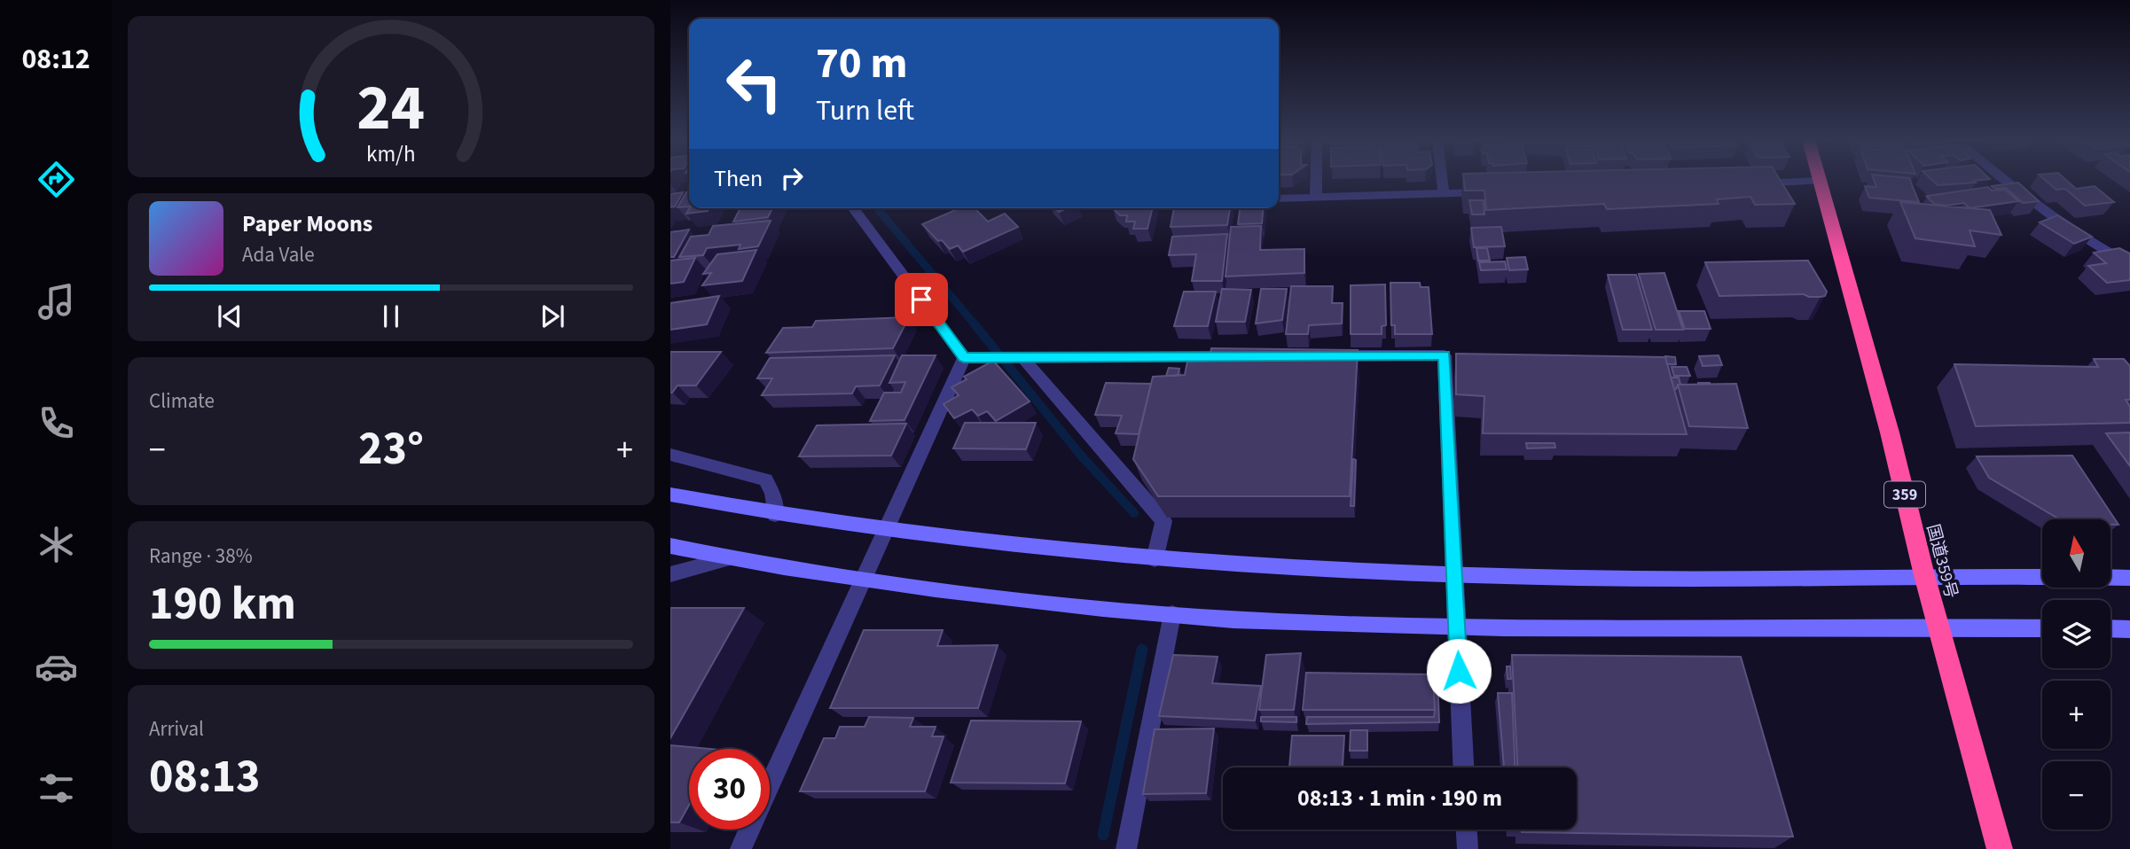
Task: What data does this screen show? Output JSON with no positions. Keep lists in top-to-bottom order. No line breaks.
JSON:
{"streets":{"highway":["359","国道359号"]},"north":"top","page":{"tabs":"08:12","turn":["70 m","Turn left"],"then":"Then","song":["Paper Moons","Ada Vale"],"tile":["Climate",["Range · 38%","190 km"],["Arrival","08:13"]],"heat":["−","23°","+"],"map_buttons":["+","−"],"limit":"30","trip":"08:13 · 1 min · 190 m","gauge":["24","km/h"]}}
